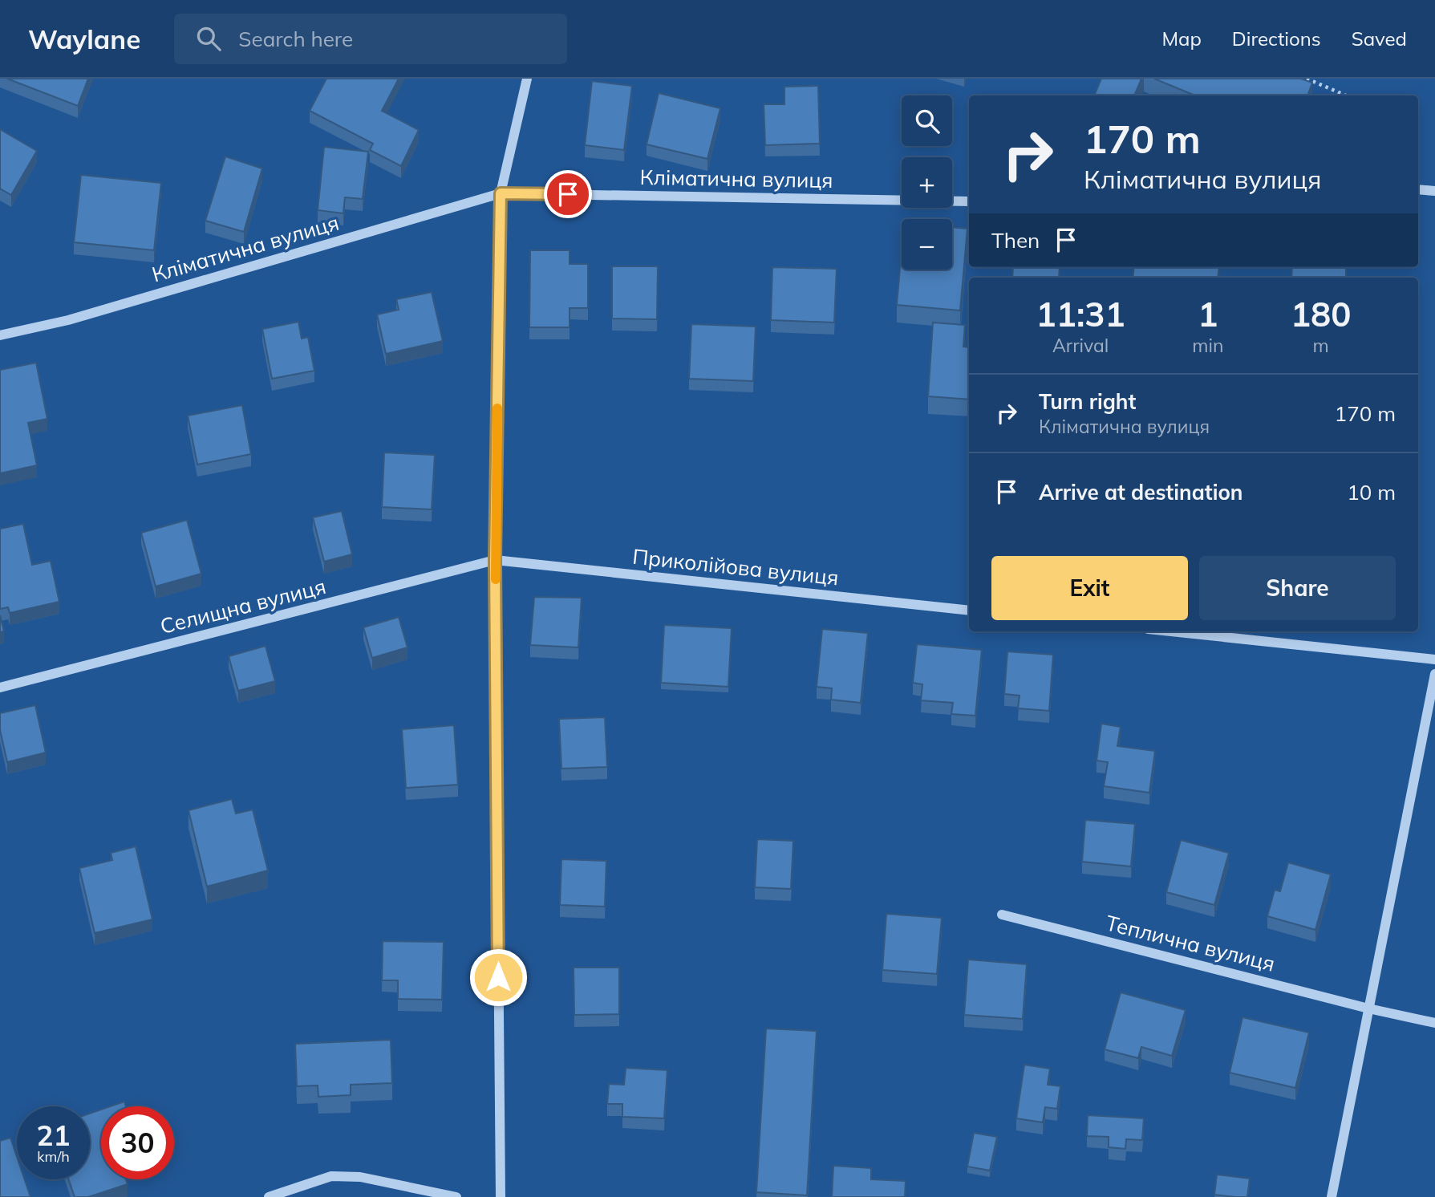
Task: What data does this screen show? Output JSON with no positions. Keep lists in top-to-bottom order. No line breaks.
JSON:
{"streets":{"street":["Кліматична вулиця","Приколійова вулиця","Селищна вулиця","Теплична вулиця"]},"crossings":[["Приколійова вулиця","Селищна вулиця"]],"page":{"header":"Waylane","search":"Search here","nav":["Map","Directions","Saved"],"map_buttons":["+","−"],"turn":["170 m","Кліматична вулиця"],"then":"Then","eta":["11:31","Arrival","1","min","180","m"],"list":[{"name":"Turn right","note":"Кліматична вулиця","value":"170 m"},{"name":"Arrive at destination","value":"10 m"}],"buttons":["Exit","Share"],"speed":"21 km/h","limit":"30"}}
